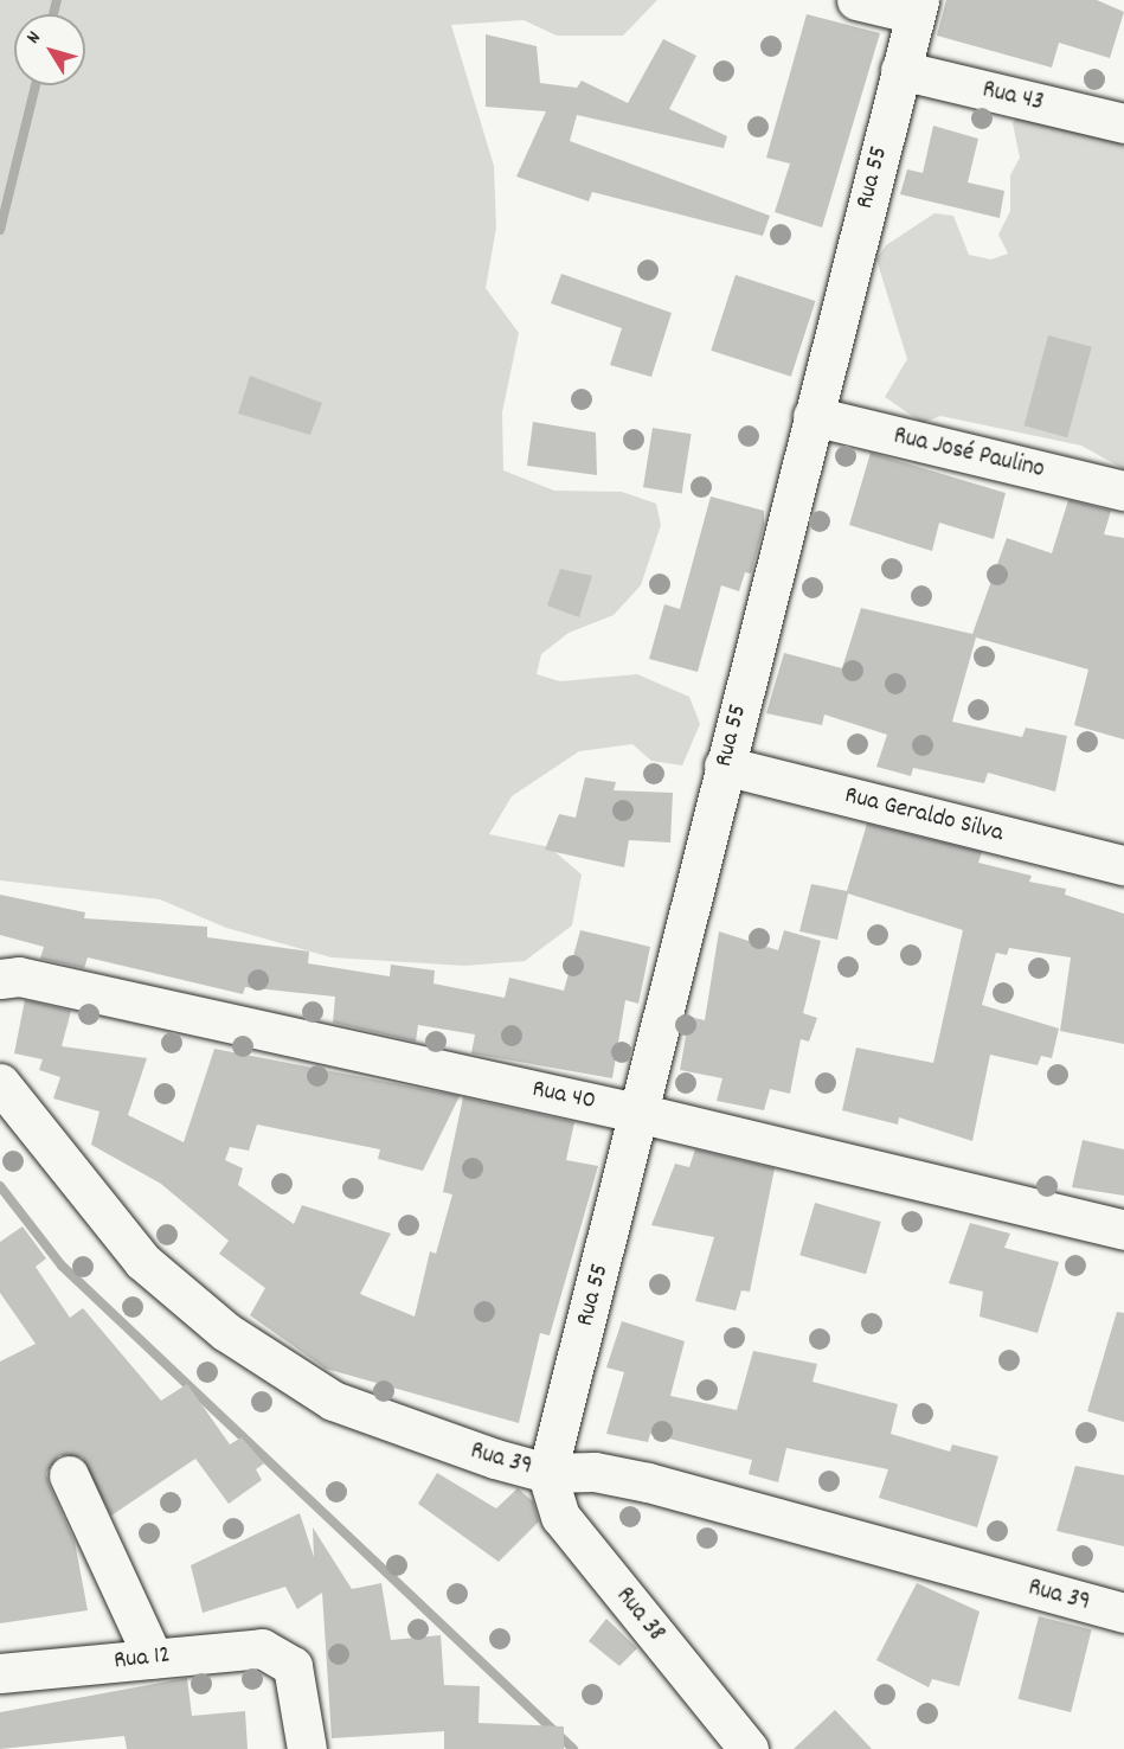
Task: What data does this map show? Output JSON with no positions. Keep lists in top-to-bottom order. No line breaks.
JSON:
{"streets":{"street":["Rua 43","Rua 55","Rua José Paulino","Rua Geraldo Silva","Rua 40","Rua 39","Rua 38","Rua 12"]},"crossings":[["Rua 43","Rua 55"],["Rua 55","Rua José Paulino"],["Rua 55","Rua Geraldo Silva"],["Rua 55","Rua 40"],["Rua 55","Rua 39"],["Rua 55","Rua 38"],["Rua 39","Rua 38"]],"north":"top left"}
